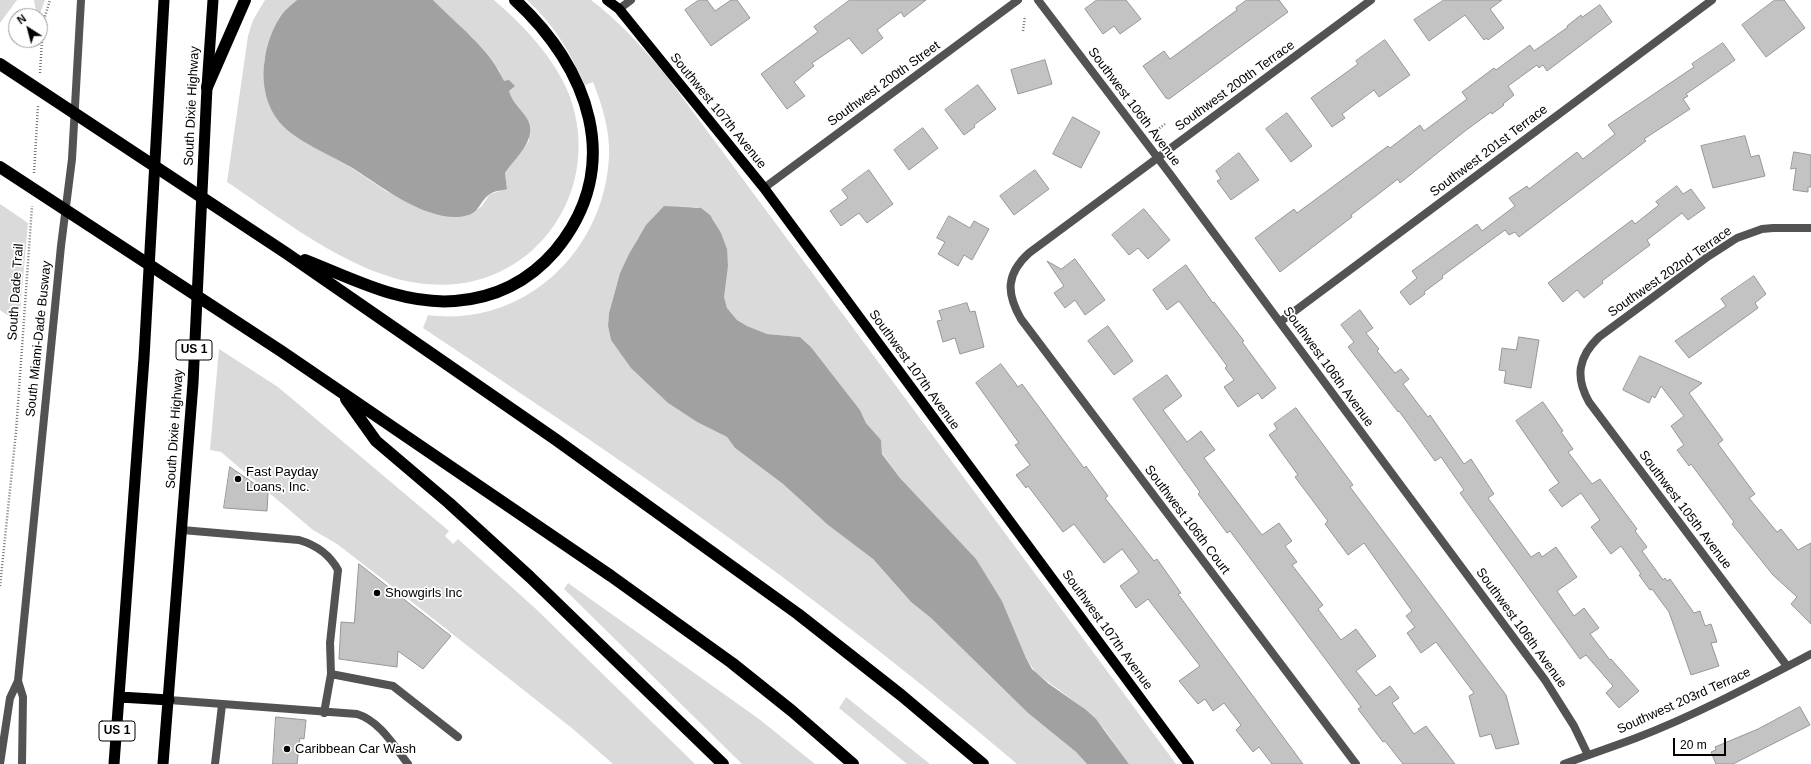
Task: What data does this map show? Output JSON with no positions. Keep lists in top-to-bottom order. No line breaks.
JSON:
{"streets":{"highway":["South Dixie Highway","US 1"],"main road":["Southwest 107th Avenue"],"street":["Southwest 200th Street","Southwest 200th Terrace","Southwest 106th Avenue","Southwest 201st Terrace","Southwest 202nd Terrace","South Miami-Dade Busway","Southwest 105th Avenue","Southwest 106th Court","Southwest 203rd Terrace"],"path":["South Dade Trail"]},"crossings":[["Southwest 200th Street","Southwest 107th Avenue"],["Southwest 200th Terrace","Southwest 106th Avenue"],["Southwest 200th Terrace","Southwest 106th Court"],["Southwest 106th Avenue","Southwest 201st Terrace"],["Southwest 106th Avenue","Southwest 203rd Terrace"],["Southwest 202nd Terrace","Southwest 105th Avenue"],["Southwest 105th Avenue","Southwest 203rd Terrace"]],"places":["Fast Payday Loans, Inc.","Showgirls Inc","Caribbean Car Wash"],"scale_bar":"20 m","north":"top left"}
